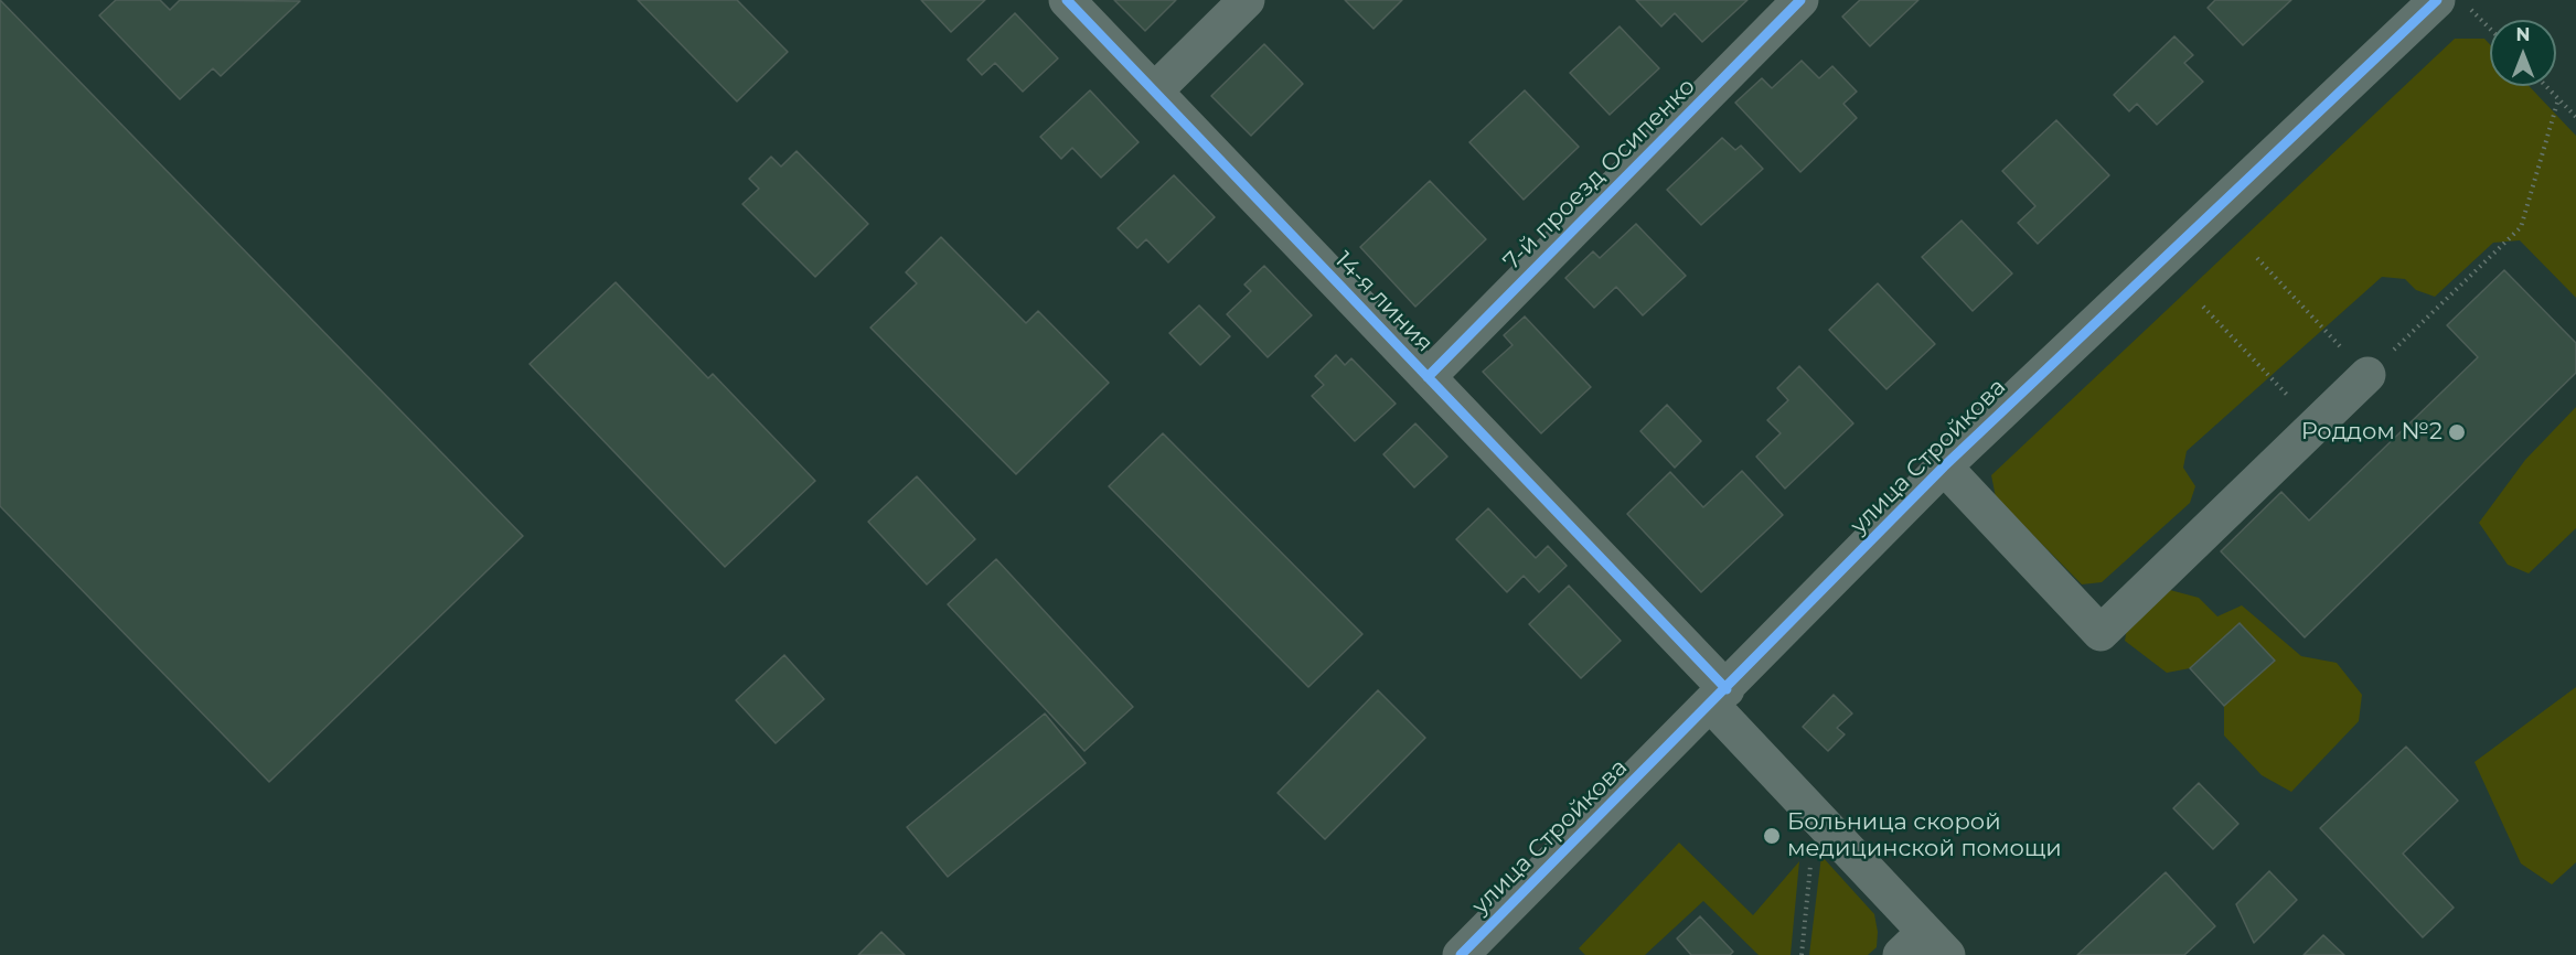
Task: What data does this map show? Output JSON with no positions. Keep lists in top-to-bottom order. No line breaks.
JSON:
{"streets":{"street":["7-й проезд Осипенко","14-я линия","улица Стройкова"]},"crossings":[["7-й проезд Осипенко","14-я линия"],["14-я линия","улица Стройкова"]],"places":["Роддом №2","Больница скорой медицинской помощи"],"north":"top"}
